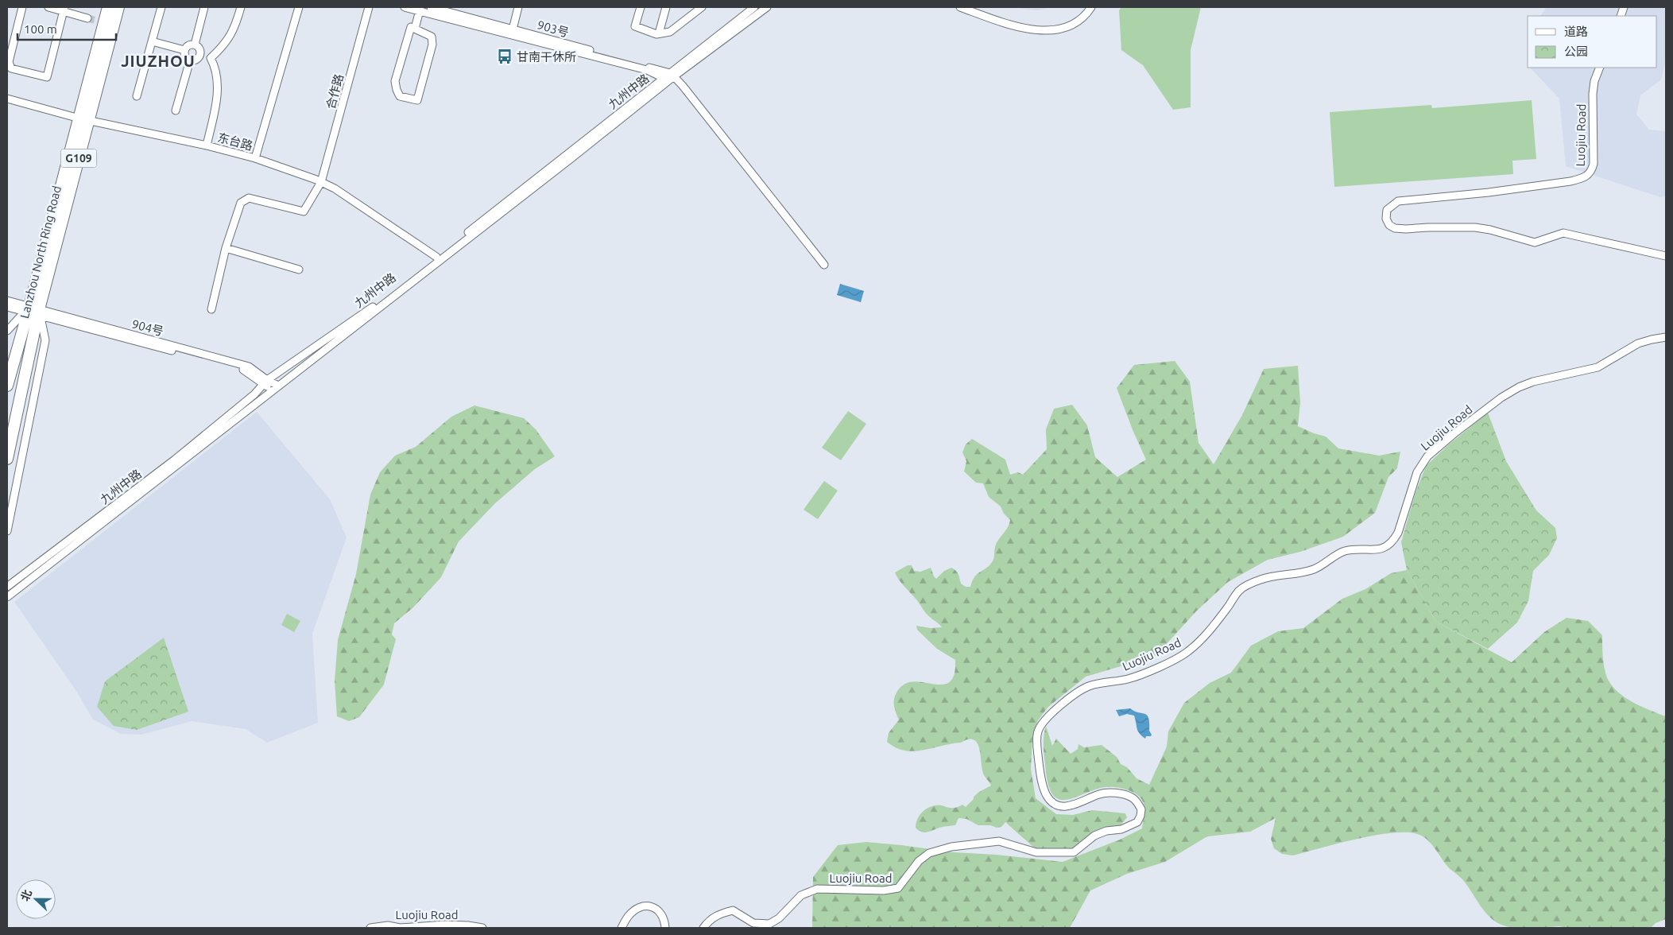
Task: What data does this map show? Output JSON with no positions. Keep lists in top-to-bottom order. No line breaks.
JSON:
{"streets":{"highway":["G109","Lanzhou North Ring Road"],"street":["903号","合作路","九州中路","Luojiu Road","东台路","904号"]},"crossings":[["903号","九州中路"],["合作路","东台路"],["九州中路","东台路"],["九州中路","904号"],["东台路","Lanzhou North Ring Road"],["Lanzhou North Ring Road","904号"]],"districts":["JIUZHOU"],"places":{"bus stop":["甘南干休所"]},"legend":["道路","公园"],"scale_bar":"100 m","north":"left"}
